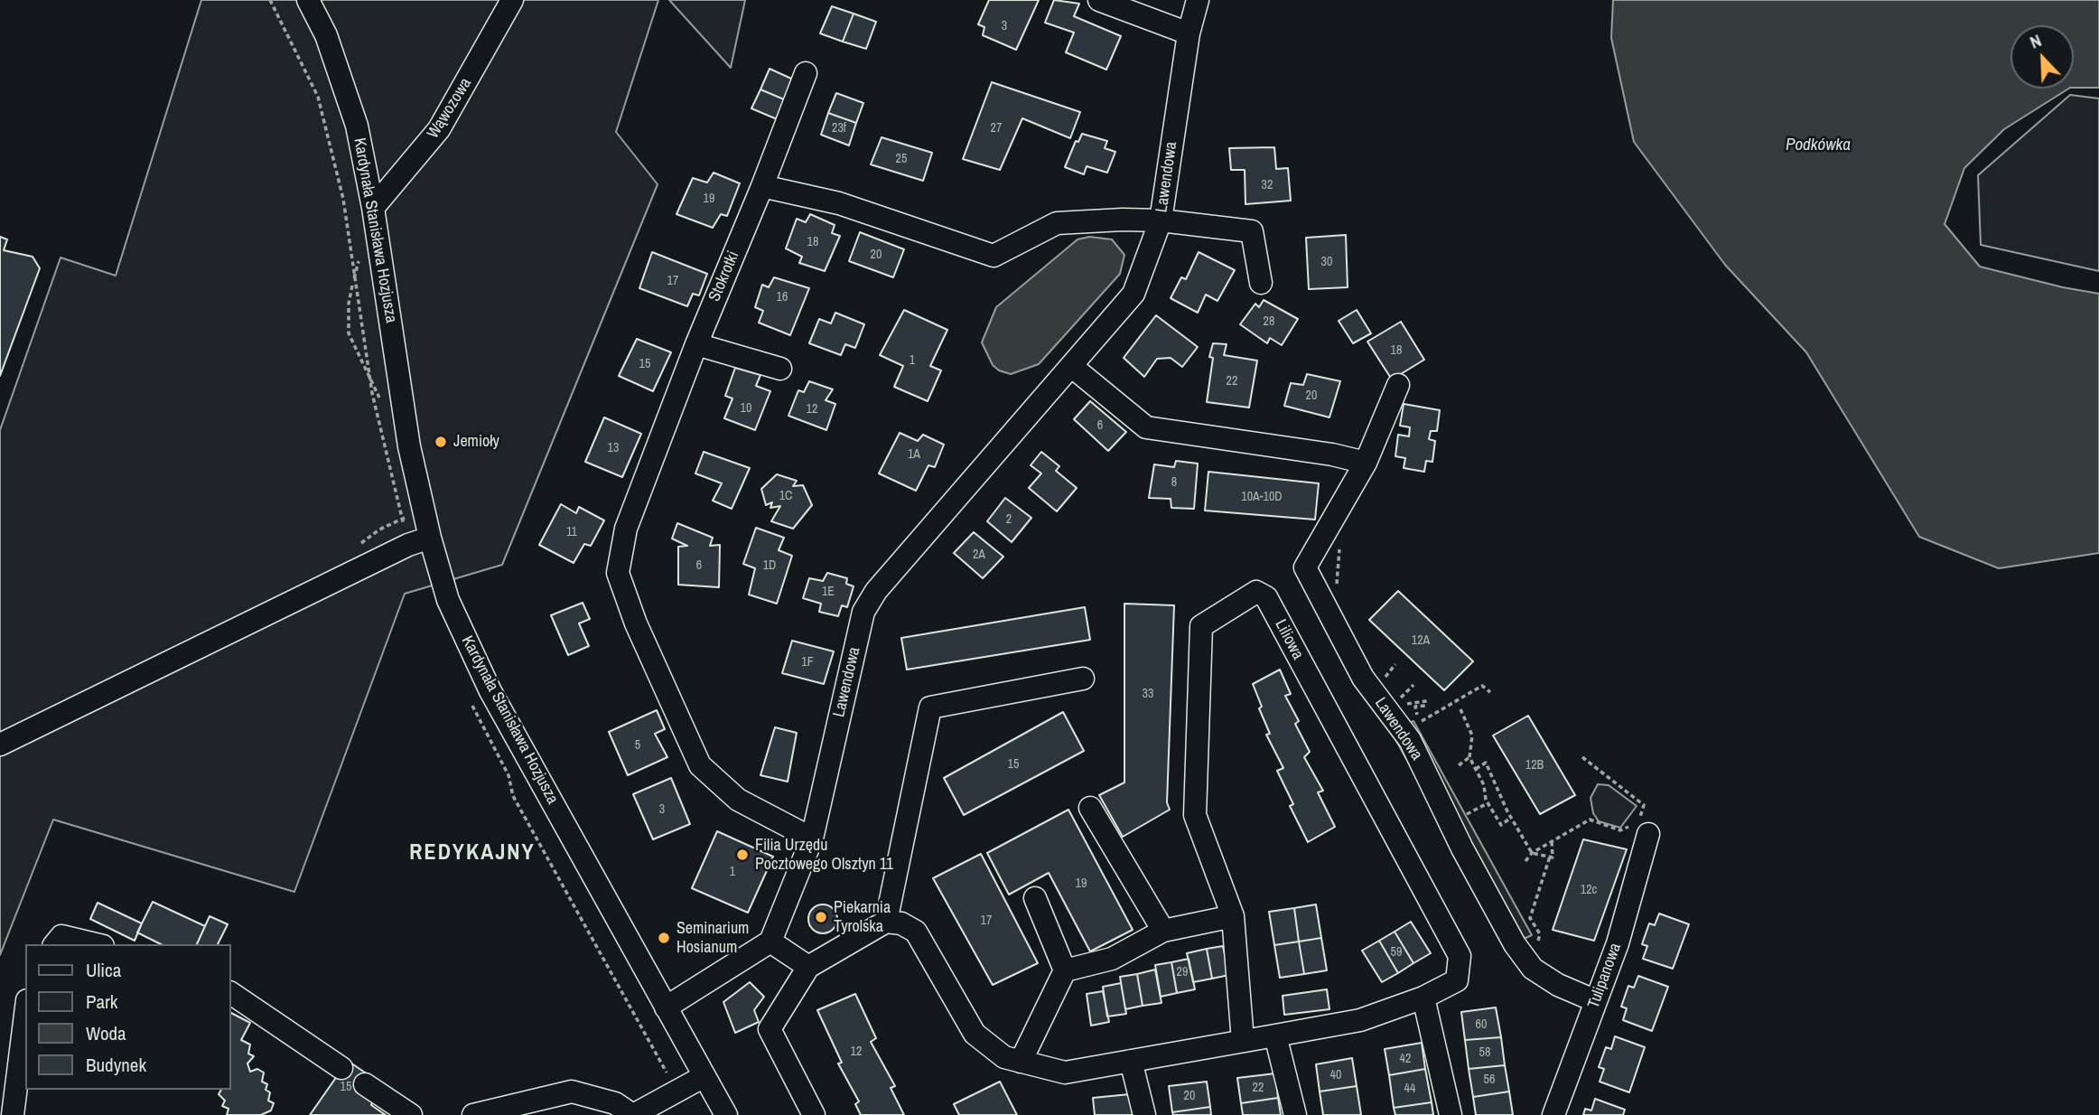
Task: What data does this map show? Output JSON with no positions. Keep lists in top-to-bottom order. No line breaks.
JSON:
{"streets":{"street":["Wąwozowa","Lawendowa","Kardynała Stanisława Hozjusza","Stokrotki","Liliowa","Tulipanowa"]},"crossings":[["Wąwozowa","Kardynała Stanisława Hozjusza"],["Lawendowa","Stokrotki"],["Lawendowa","Tulipanowa"]],"districts":["REDYKAJNY"],"water":["Podkówka"],"places":["Jemioły","Filia Urzędu Pocztowego Olsztyn 11","Piekarnia Tyrolska","Seminarium Hosianum"],"house_numbers":["3","23f","27","25","32","19","18","20","30","17","16","28","18","1","15","22","20","10","12","6","13","1A","8","1C","10A-10D","2","11","2A","6","1D","1E","12A","1F","33","5","15","12B","3","1","19","12c","17","59","29","60","12","58","42","40","56","15","22","44","20"],"legend":["Ulica","Park","Woda","Budynek"],"north":"top left"}
